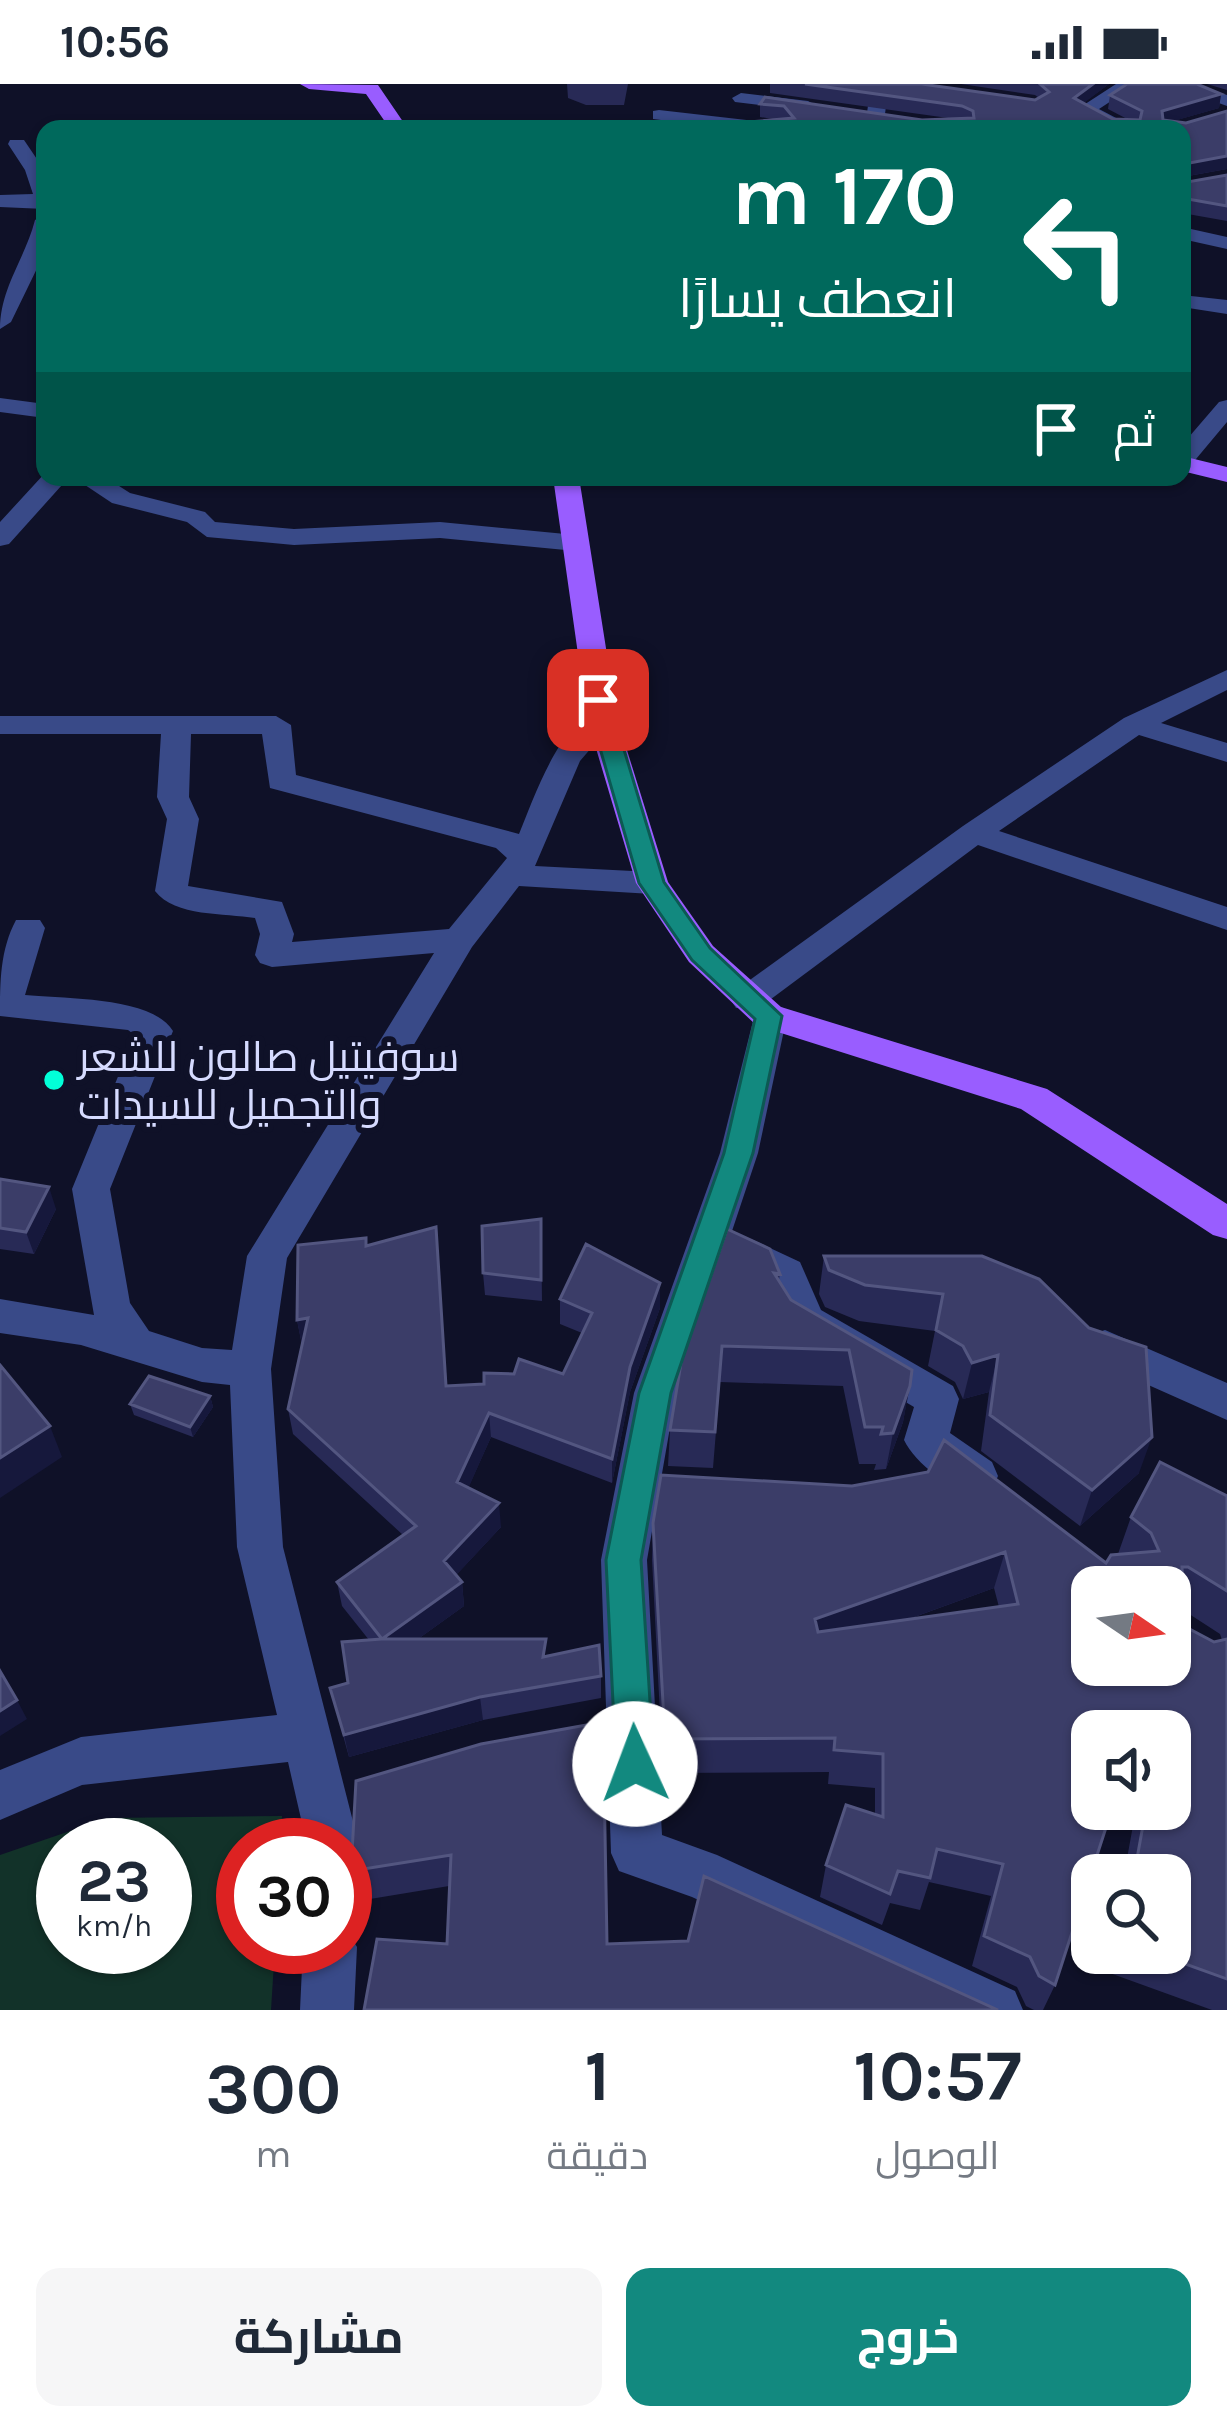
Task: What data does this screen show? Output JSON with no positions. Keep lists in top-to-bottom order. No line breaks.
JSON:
{"places":["سوفيتيل صالون للشعر والتجميل للسيدات"],"north":"right","page":{"status":"10:56","turn":["170 m","انعطف يسارًا"],"then":"ثم","speed":"23 km/h","limit":"30","eta":["10:57","الوصول","1","دقيقة","300","m"],"buttons":["خروج","مشاركة"]}}
